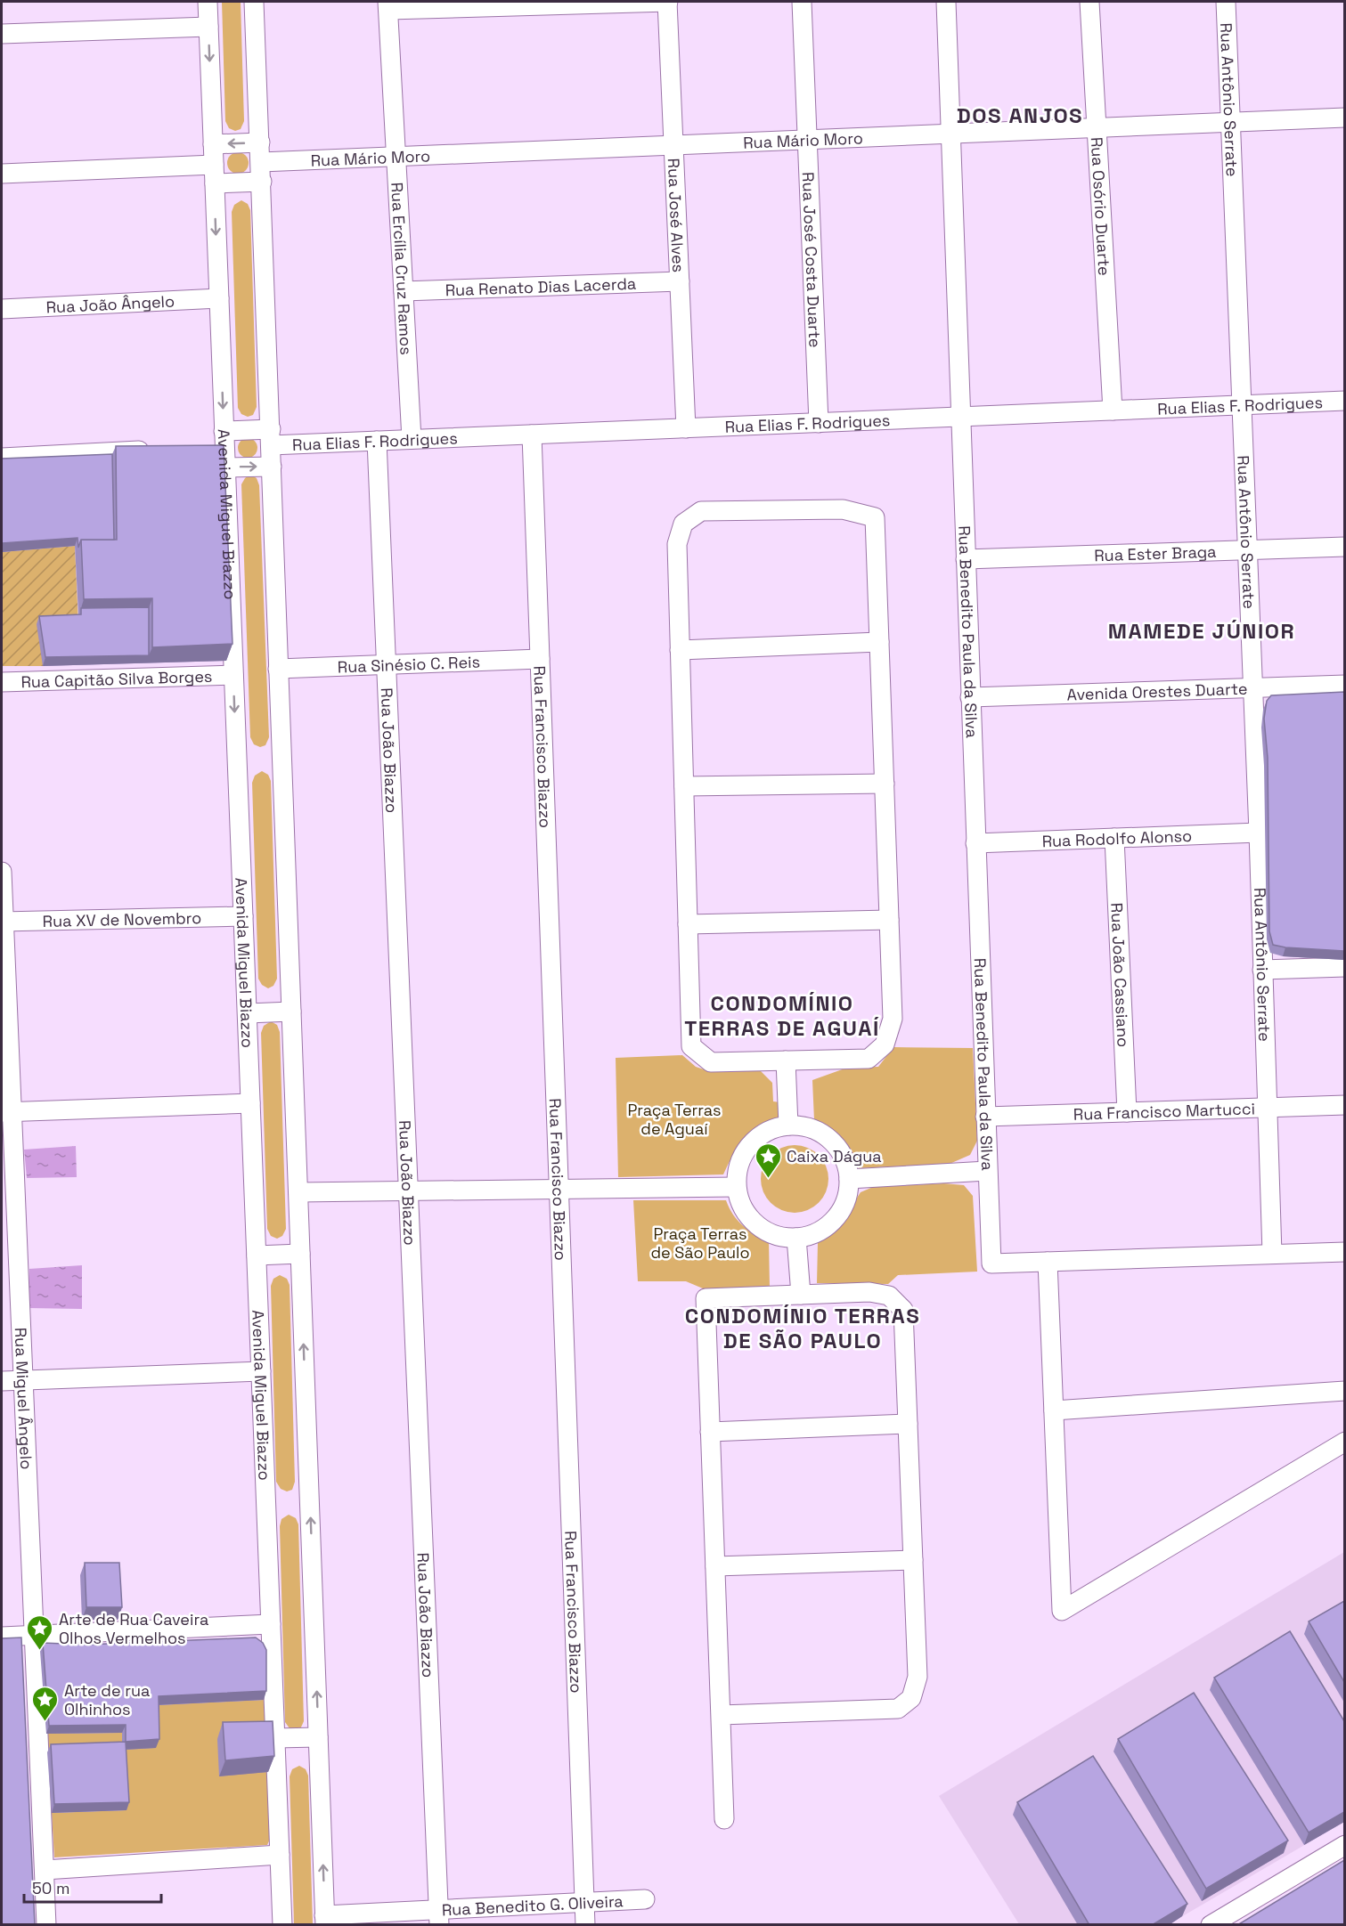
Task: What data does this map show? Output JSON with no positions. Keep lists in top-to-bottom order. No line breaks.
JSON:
{"streets":{"street":["Rua Antônio Serrate","Rua Mário Moro","Rua Osório Duarte","Rua José Alves","Rua José Costa Duarte","Rua Ercília Cruz Ramos","Rua Renato Dias Lacerda","Rua João Ângelo","Rua Elias F. Rodrigues","Avenida Miguel Biazzo","Rua Ester Braga","Rua Benedito Paula da Silva","Rua Sinésio C. Reis","Rua Capitão Silva Borges","Avenida Orestes Duarte","Rua Francisco Biazzo","Rua João Biazzo","Rua Rodolfo Alonso","Rua XV de Novembro","Rua João Cassiano","Rua Francisco Martucci","Rua Miguel Ângelo","Rua Benedito G. Oliveira"]},"crossings":[["Rua Antônio Serrate","Rua Mário Moro"],["Rua Antônio Serrate","Rua Elias F. Rodrigues"],["Rua Antônio Serrate","Rua Ester Braga"],["Rua Antônio Serrate","Avenida Orestes Duarte"],["Rua Antônio Serrate","Rua Rodolfo Alonso"],["Rua Antônio Serrate","Rua Francisco Martucci"],["Rua Mário Moro","Rua Osório Duarte"],["Rua Mário Moro","Rua José Alves"],["Rua Mário Moro","Rua José Costa Duarte"],["Rua Mário Moro","Rua Ercília Cruz Ramos"],["Rua Mário Moro","Rua Benedito Paula da Silva"],["Rua Osório Duarte","Rua Elias F. Rodrigues"],["Rua José Alves","Rua Renato Dias Lacerda"],["Rua José Alves","Rua Elias F. Rodrigues"],["Rua José Costa Duarte","Rua Elias F. Rodrigues"],["Rua Ercília Cruz Ramos","Rua Renato Dias Lacerda"],["Rua Ercília Cruz Ramos","Rua Elias F. Rodrigues"],["Rua João Ângelo","Avenida Miguel Biazzo"],["Rua Elias F. Rodrigues","Avenida Miguel Biazzo"],["Rua Elias F. Rodrigues","Rua Benedito Paula da Silva"],["Rua Elias F. Rodrigues","Rua Francisco Biazzo"],["Rua Elias F. Rodrigues","Rua João Biazzo"],["Avenida Miguel Biazzo","Rua Capitão Silva Borges"],["Avenida Miguel Biazzo","Rua XV de Novembro"],["Rua Ester Braga","Rua Benedito Paula da Silva"],["Rua Benedito Paula da Silva","Avenida Orestes Duarte"],["Rua Benedito Paula da Silva","Rua Rodolfo Alonso"],["Rua Benedito Paula da Silva","Rua Francisco Martucci"],["Rua Sinésio C. Reis","Rua Francisco Biazzo"],["Rua Sinésio C. Reis","Rua João Biazzo"],["Rua Francisco Biazzo","Rua Benedito G. Oliveira"],["Rua João Biazzo","Rua Benedito G. Oliveira"],["Rua Rodolfo Alonso","Rua João Cassiano"],["Rua XV de Novembro","Rua Miguel Ângelo"],["Rua João Cassiano","Rua Francisco Martucci"]],"districts":["DOS ANJOS","MAMEDE JÚNIOR","CONDOMÍNIO TERRAS DE AGUAÍ","CONDOMÍNIO TERRAS DE SÃO PAULO"],"parks":["Praça Terras de Aguaí","Praça Terras de São Paulo"],"places":{"place":["Caixa Dágua","Arte de Rua Caveira Olhos Vermelhos","Arte de rua Olhinhos"]},"scale_bar":"50 m"}
